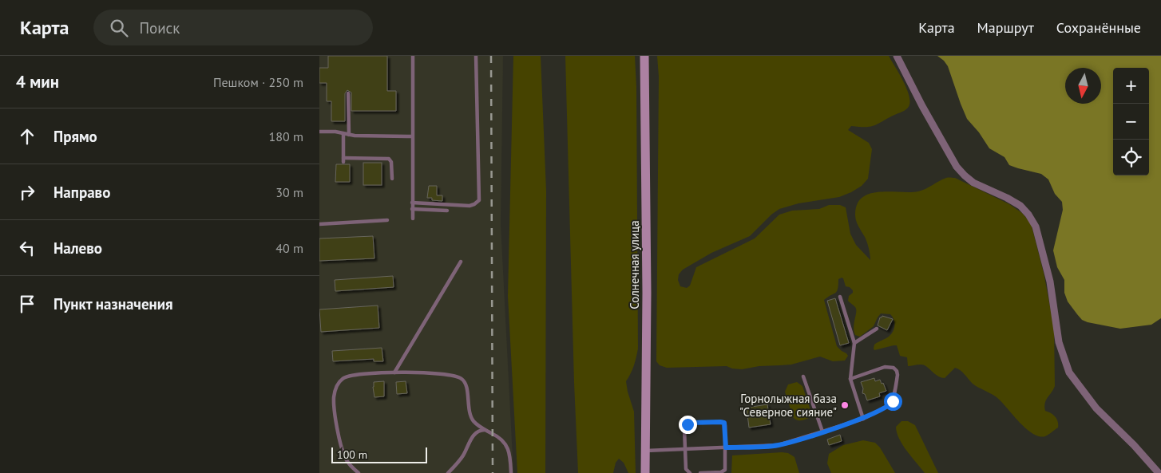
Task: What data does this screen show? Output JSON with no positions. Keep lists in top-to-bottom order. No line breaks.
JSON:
{"streets":{"street":["Солнечная улица"]},"places":["Горнолыжная база \"Северное сияние\""],"scale_bar":"100 m","north":"bottom","page":{"header":"Карта","search":"Поиск","nav":["Карта","Маршрут","Сохранённые"],"heading":["4 мин","Пешком · 250 m"],"map_buttons":["+","−"],"list":[["Прямо","180 m"],["Направо","30 m"],["Налево","40 m"],"Пункт назначения"],"scale":"100 m"}}
